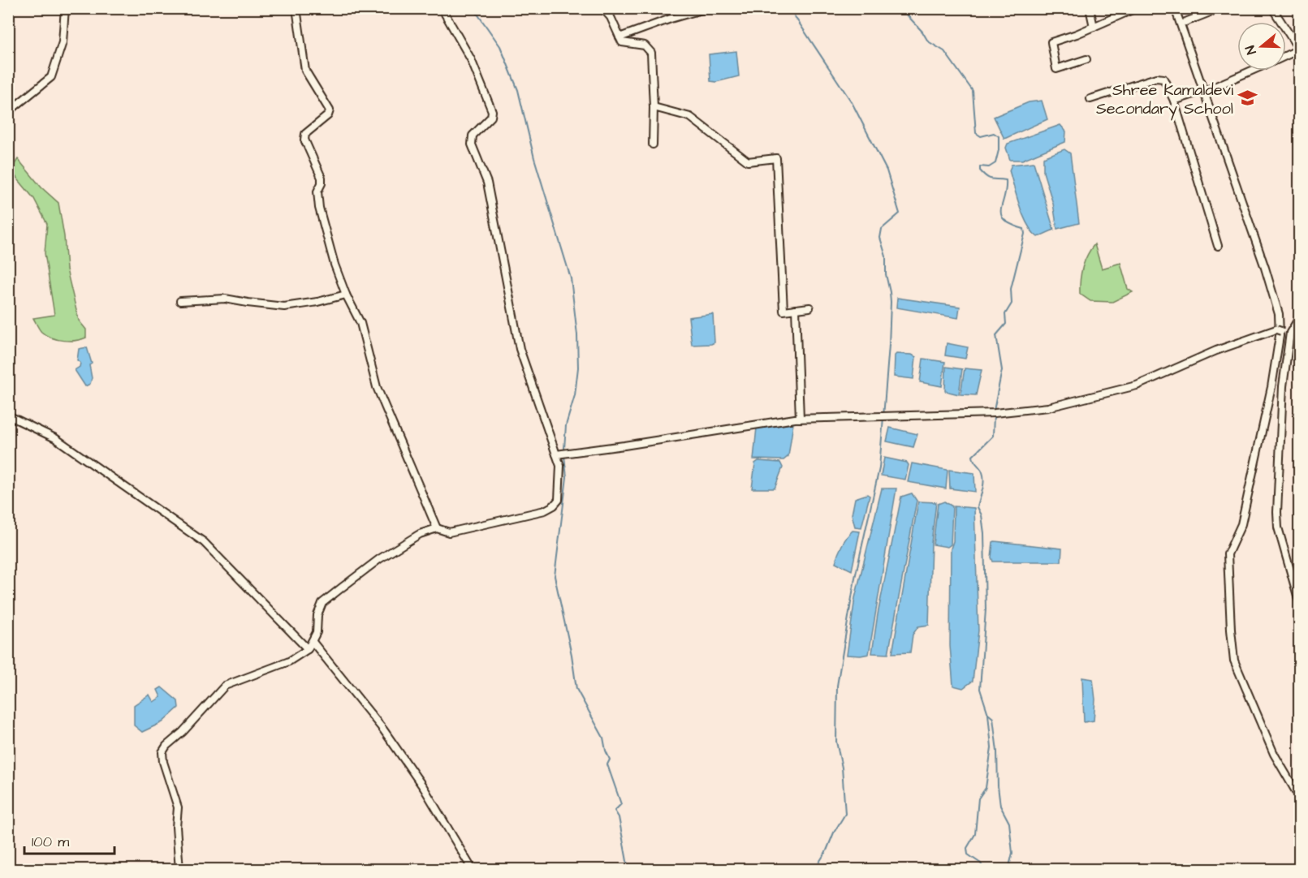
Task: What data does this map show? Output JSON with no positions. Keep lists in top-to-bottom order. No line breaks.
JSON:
{"places":{"school or university":["Shree Kamaldevi Secondary School"]},"scale_bar":"100 m","north":"left"}
